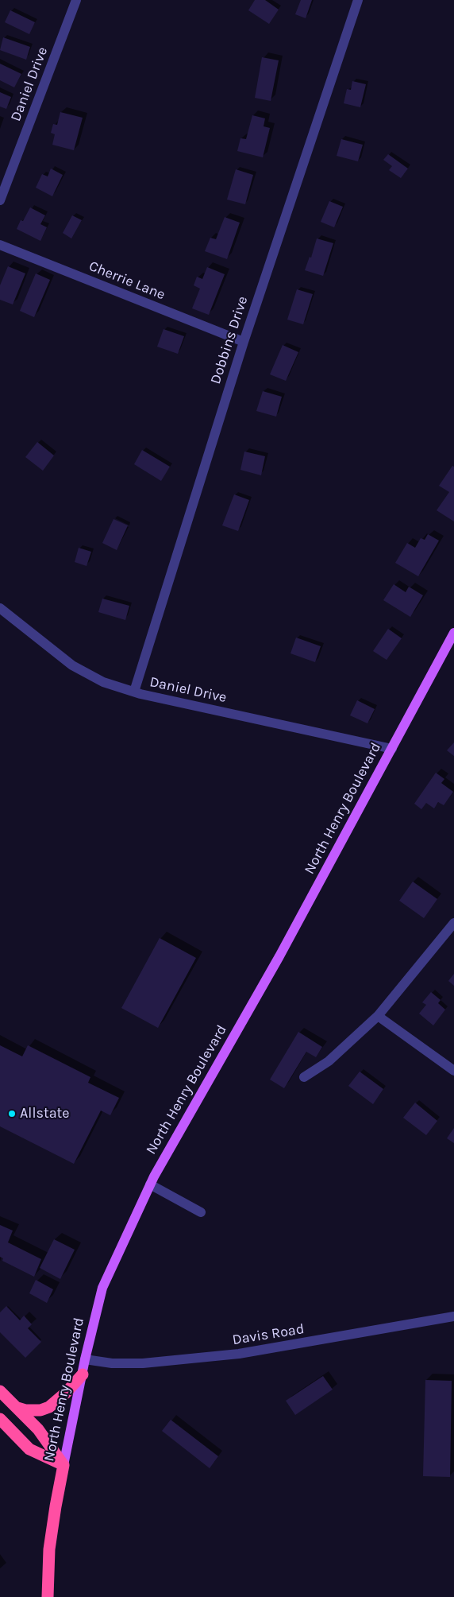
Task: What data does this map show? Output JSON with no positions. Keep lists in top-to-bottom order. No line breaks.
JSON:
{"streets":{"highway":["North Henry Boulevard"],"street":["Daniel Drive","Cherrie Lane","Dobbins Drive","Davis Road"]},"crossings":[["Daniel Drive","Dobbins Drive"],["Daniel Drive","North Henry Boulevard"],["Cherrie Lane","Dobbins Drive"],["North Henry Boulevard","Davis Road"]],"places":["Allstate"]}
